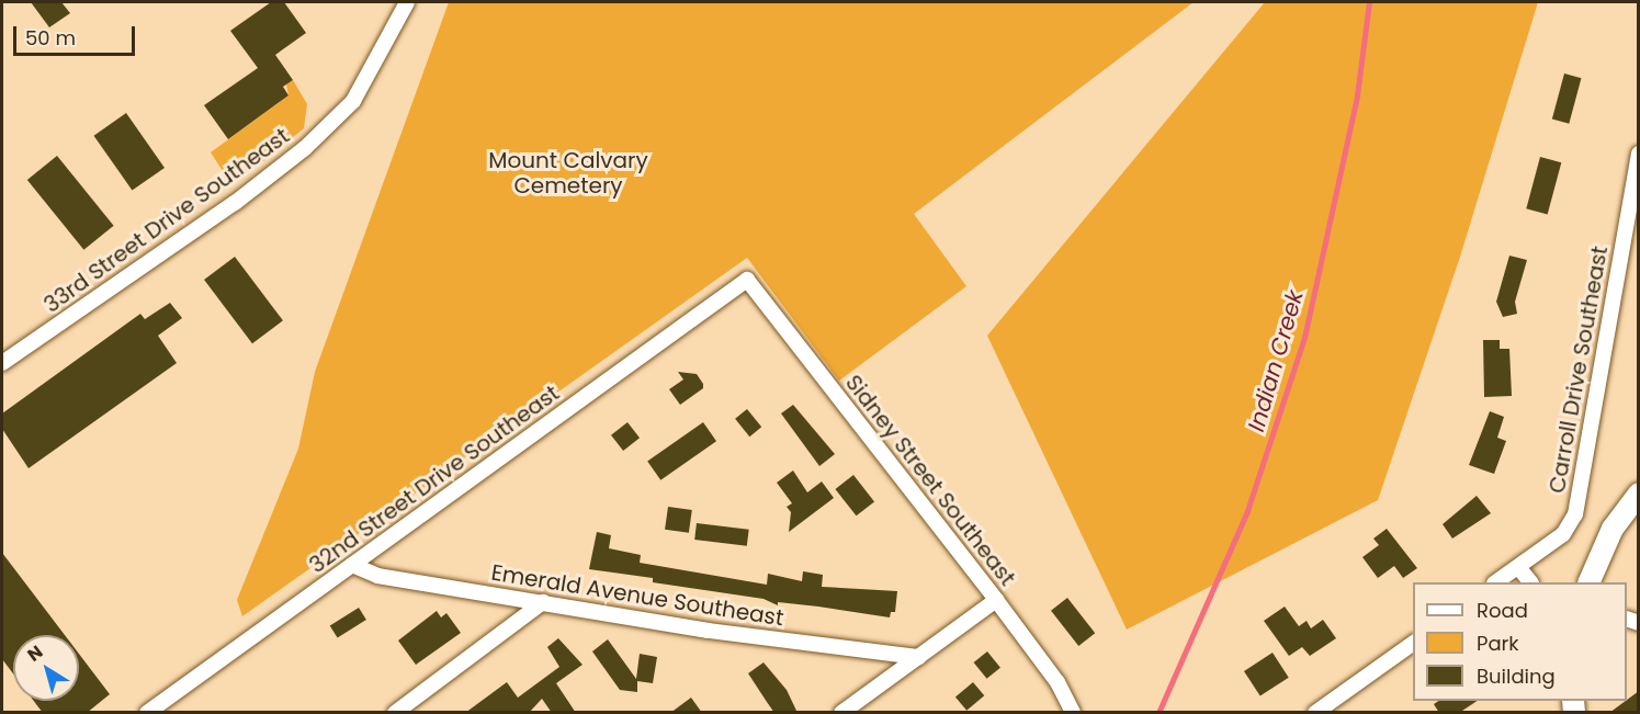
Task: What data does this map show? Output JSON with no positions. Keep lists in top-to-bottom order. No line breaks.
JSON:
{"streets":{"street":["33rd Street Drive Southeast","Carroll Drive Southeast","32nd Street Drive Southeast","Sidney Street Southeast","Emerald Avenue Southeast"]},"crossings":[["32nd Street Drive Southeast","Sidney Street Southeast"],["32nd Street Drive Southeast","Emerald Avenue Southeast"]],"water":["Indian Creek"],"parks":["Mount Calvary Cemetery"],"legend":["Road","Park","Building"],"scale_bar":"50 m","north":"top left"}
